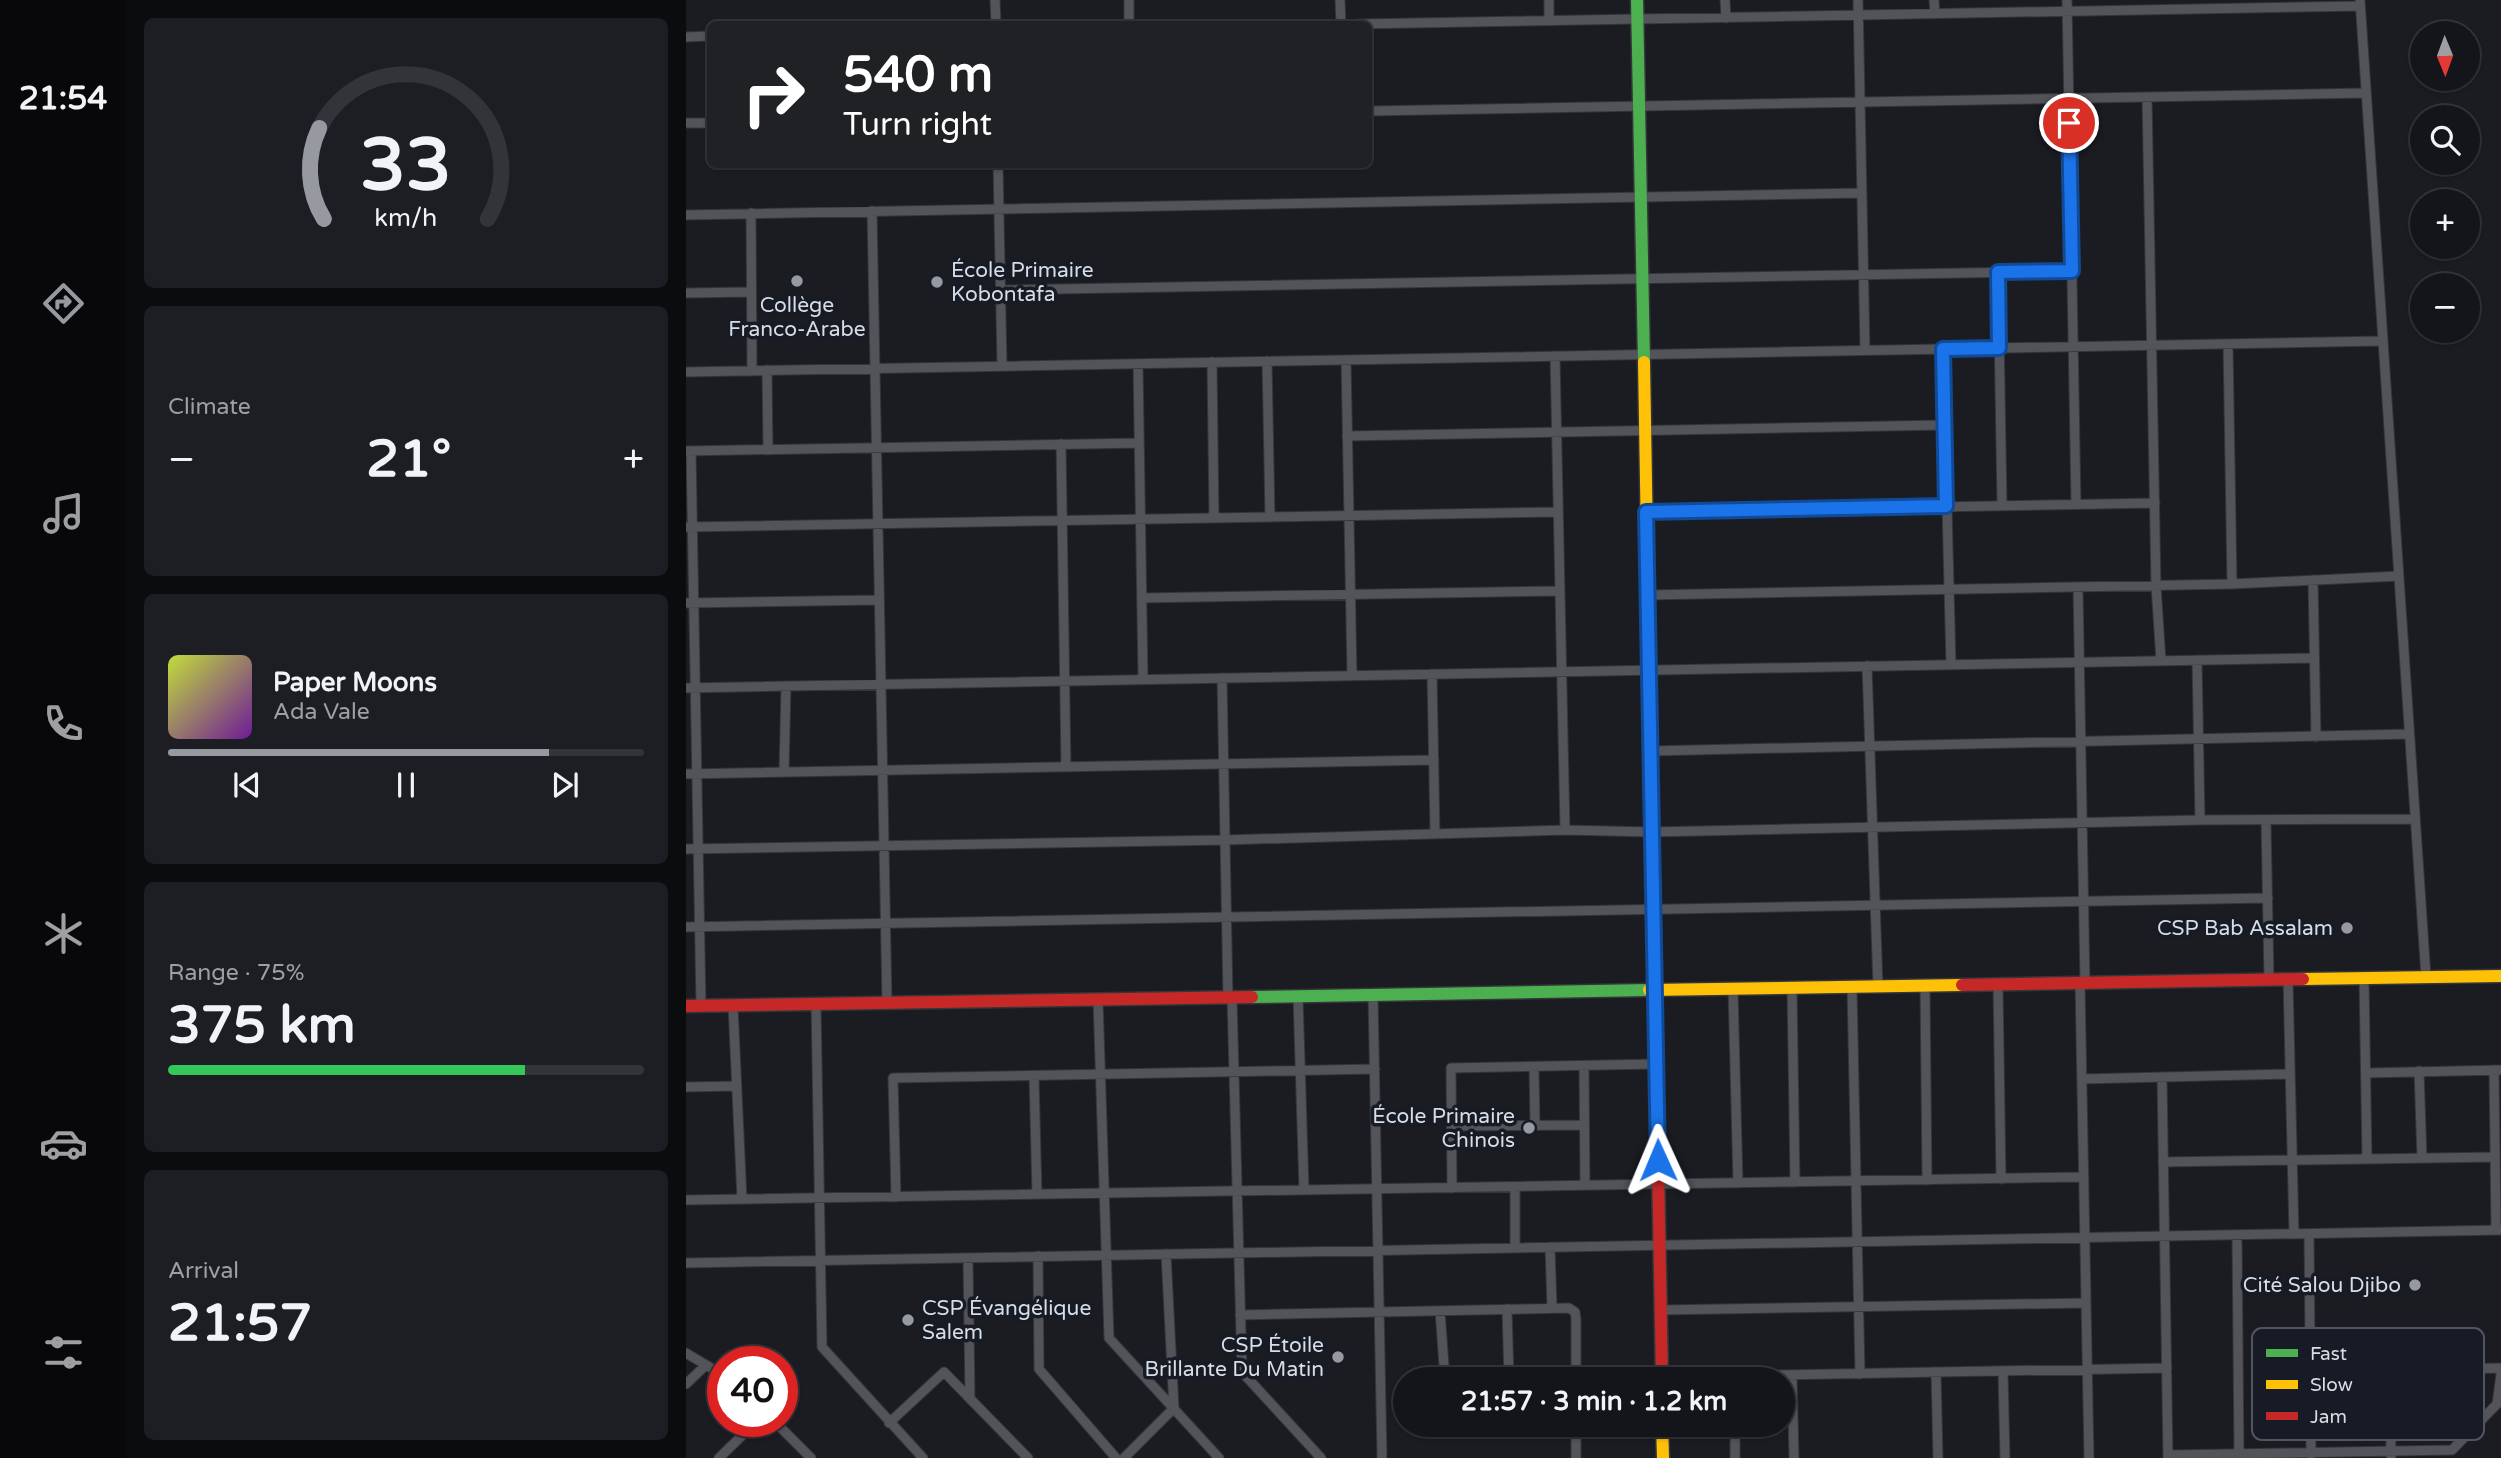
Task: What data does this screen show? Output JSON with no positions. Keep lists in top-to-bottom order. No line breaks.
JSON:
{"places":["Collège Franco-Arabe","École Primaire Kobontafa","CSP Bab Assalam","École Primaire Chinois","Cité Salou Djibo","CSP Évangélique Salem","CSP Étoile Brillante Du Matin"],"legend":["Fast","Slow","Jam"],"north":"bottom","page":{"tabs":"21:54","map_buttons":["+","−"],"turn":["540 m","Turn right"],"tile":["Climate",["Range · 75%","375 km"],["Arrival","21:57"]],"heat":["−","21°","+"],"song":["Paper Moons","Ada Vale"],"limit":"40","trip":"21:57 · 3 min · 1.2 km","gauge":["33","km/h"]}}
